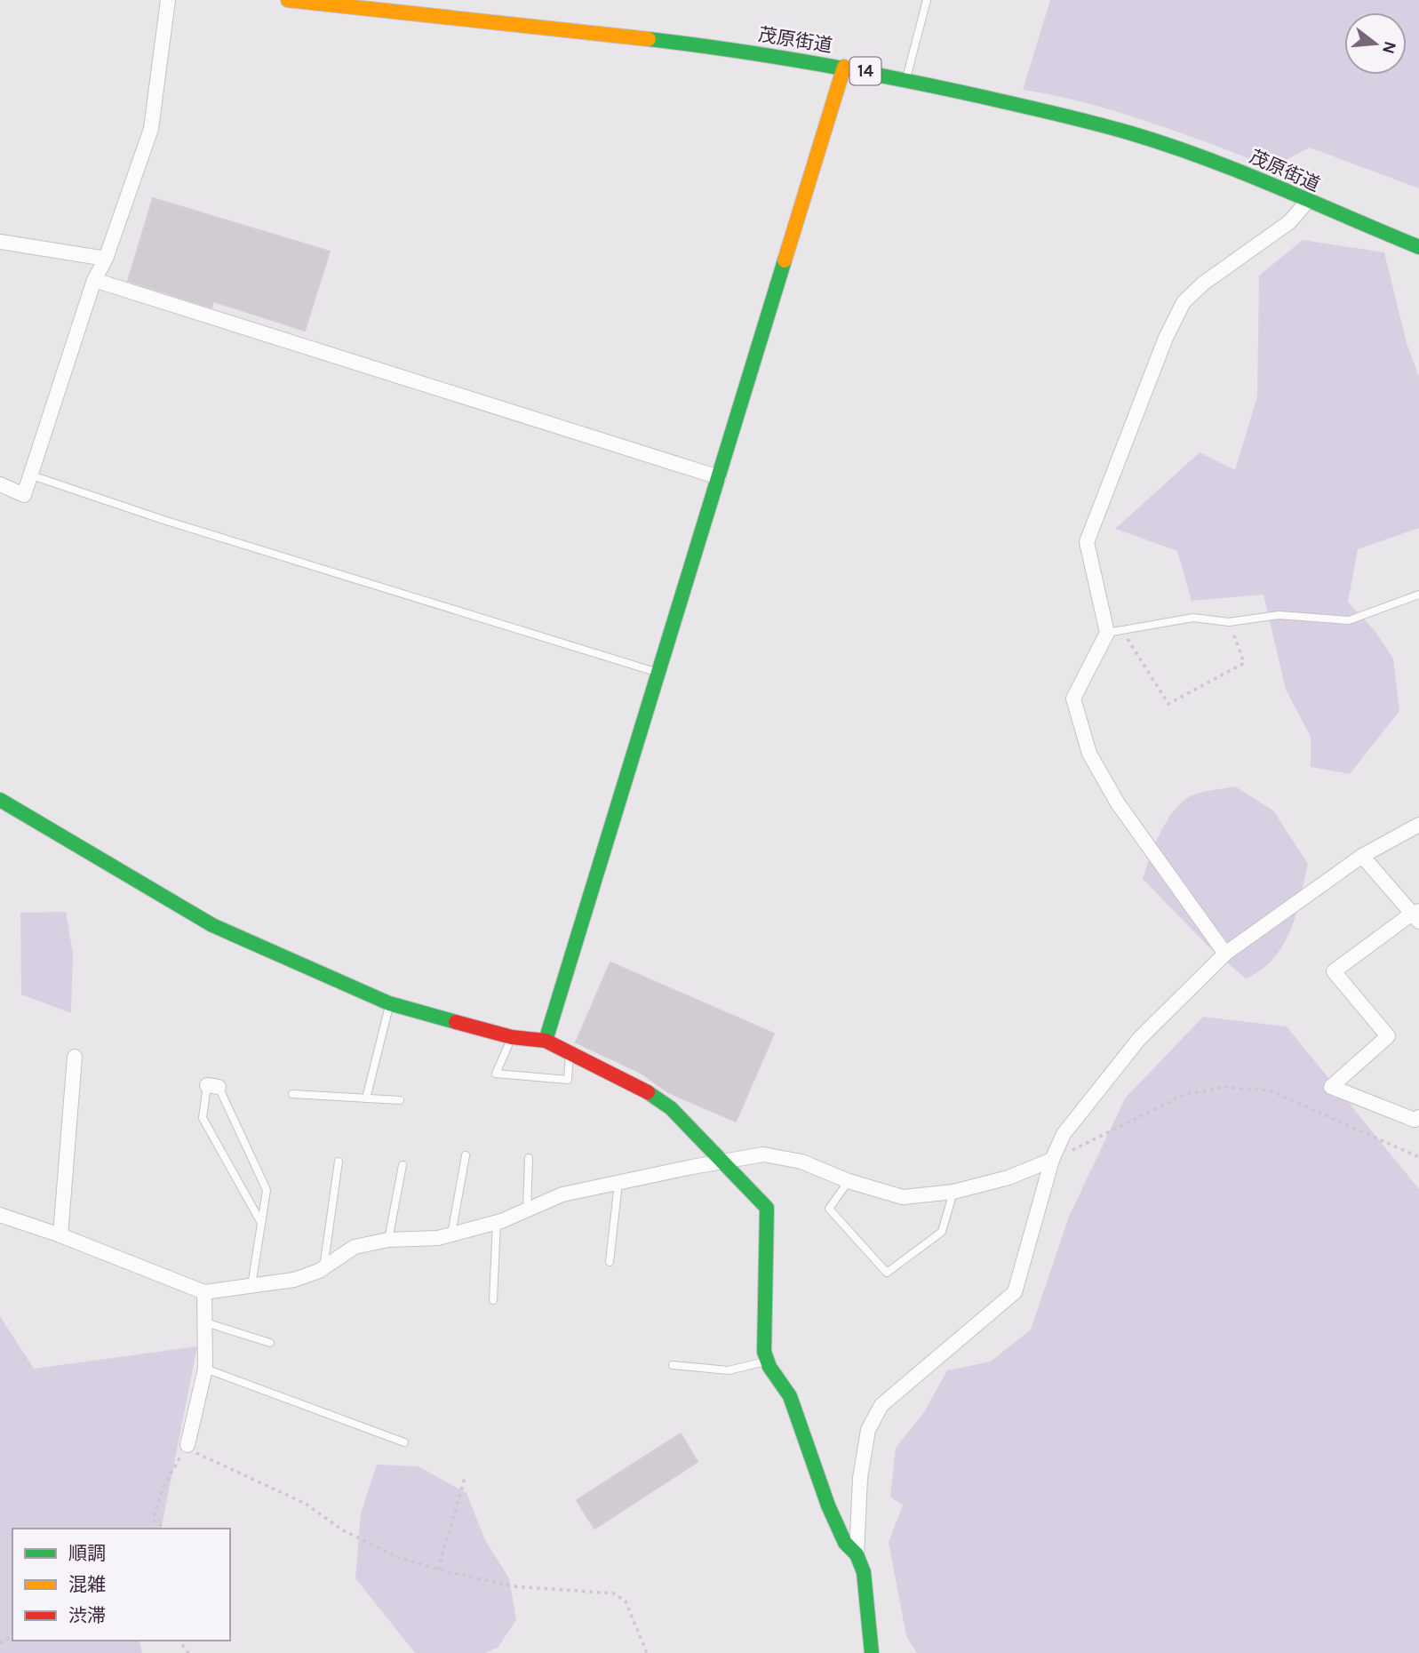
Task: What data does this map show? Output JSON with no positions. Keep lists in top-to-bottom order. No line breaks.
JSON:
{"streets":{"street":["茂原街道","14"]},"legend":["順調","混雑","渋滞"],"north":"right"}
